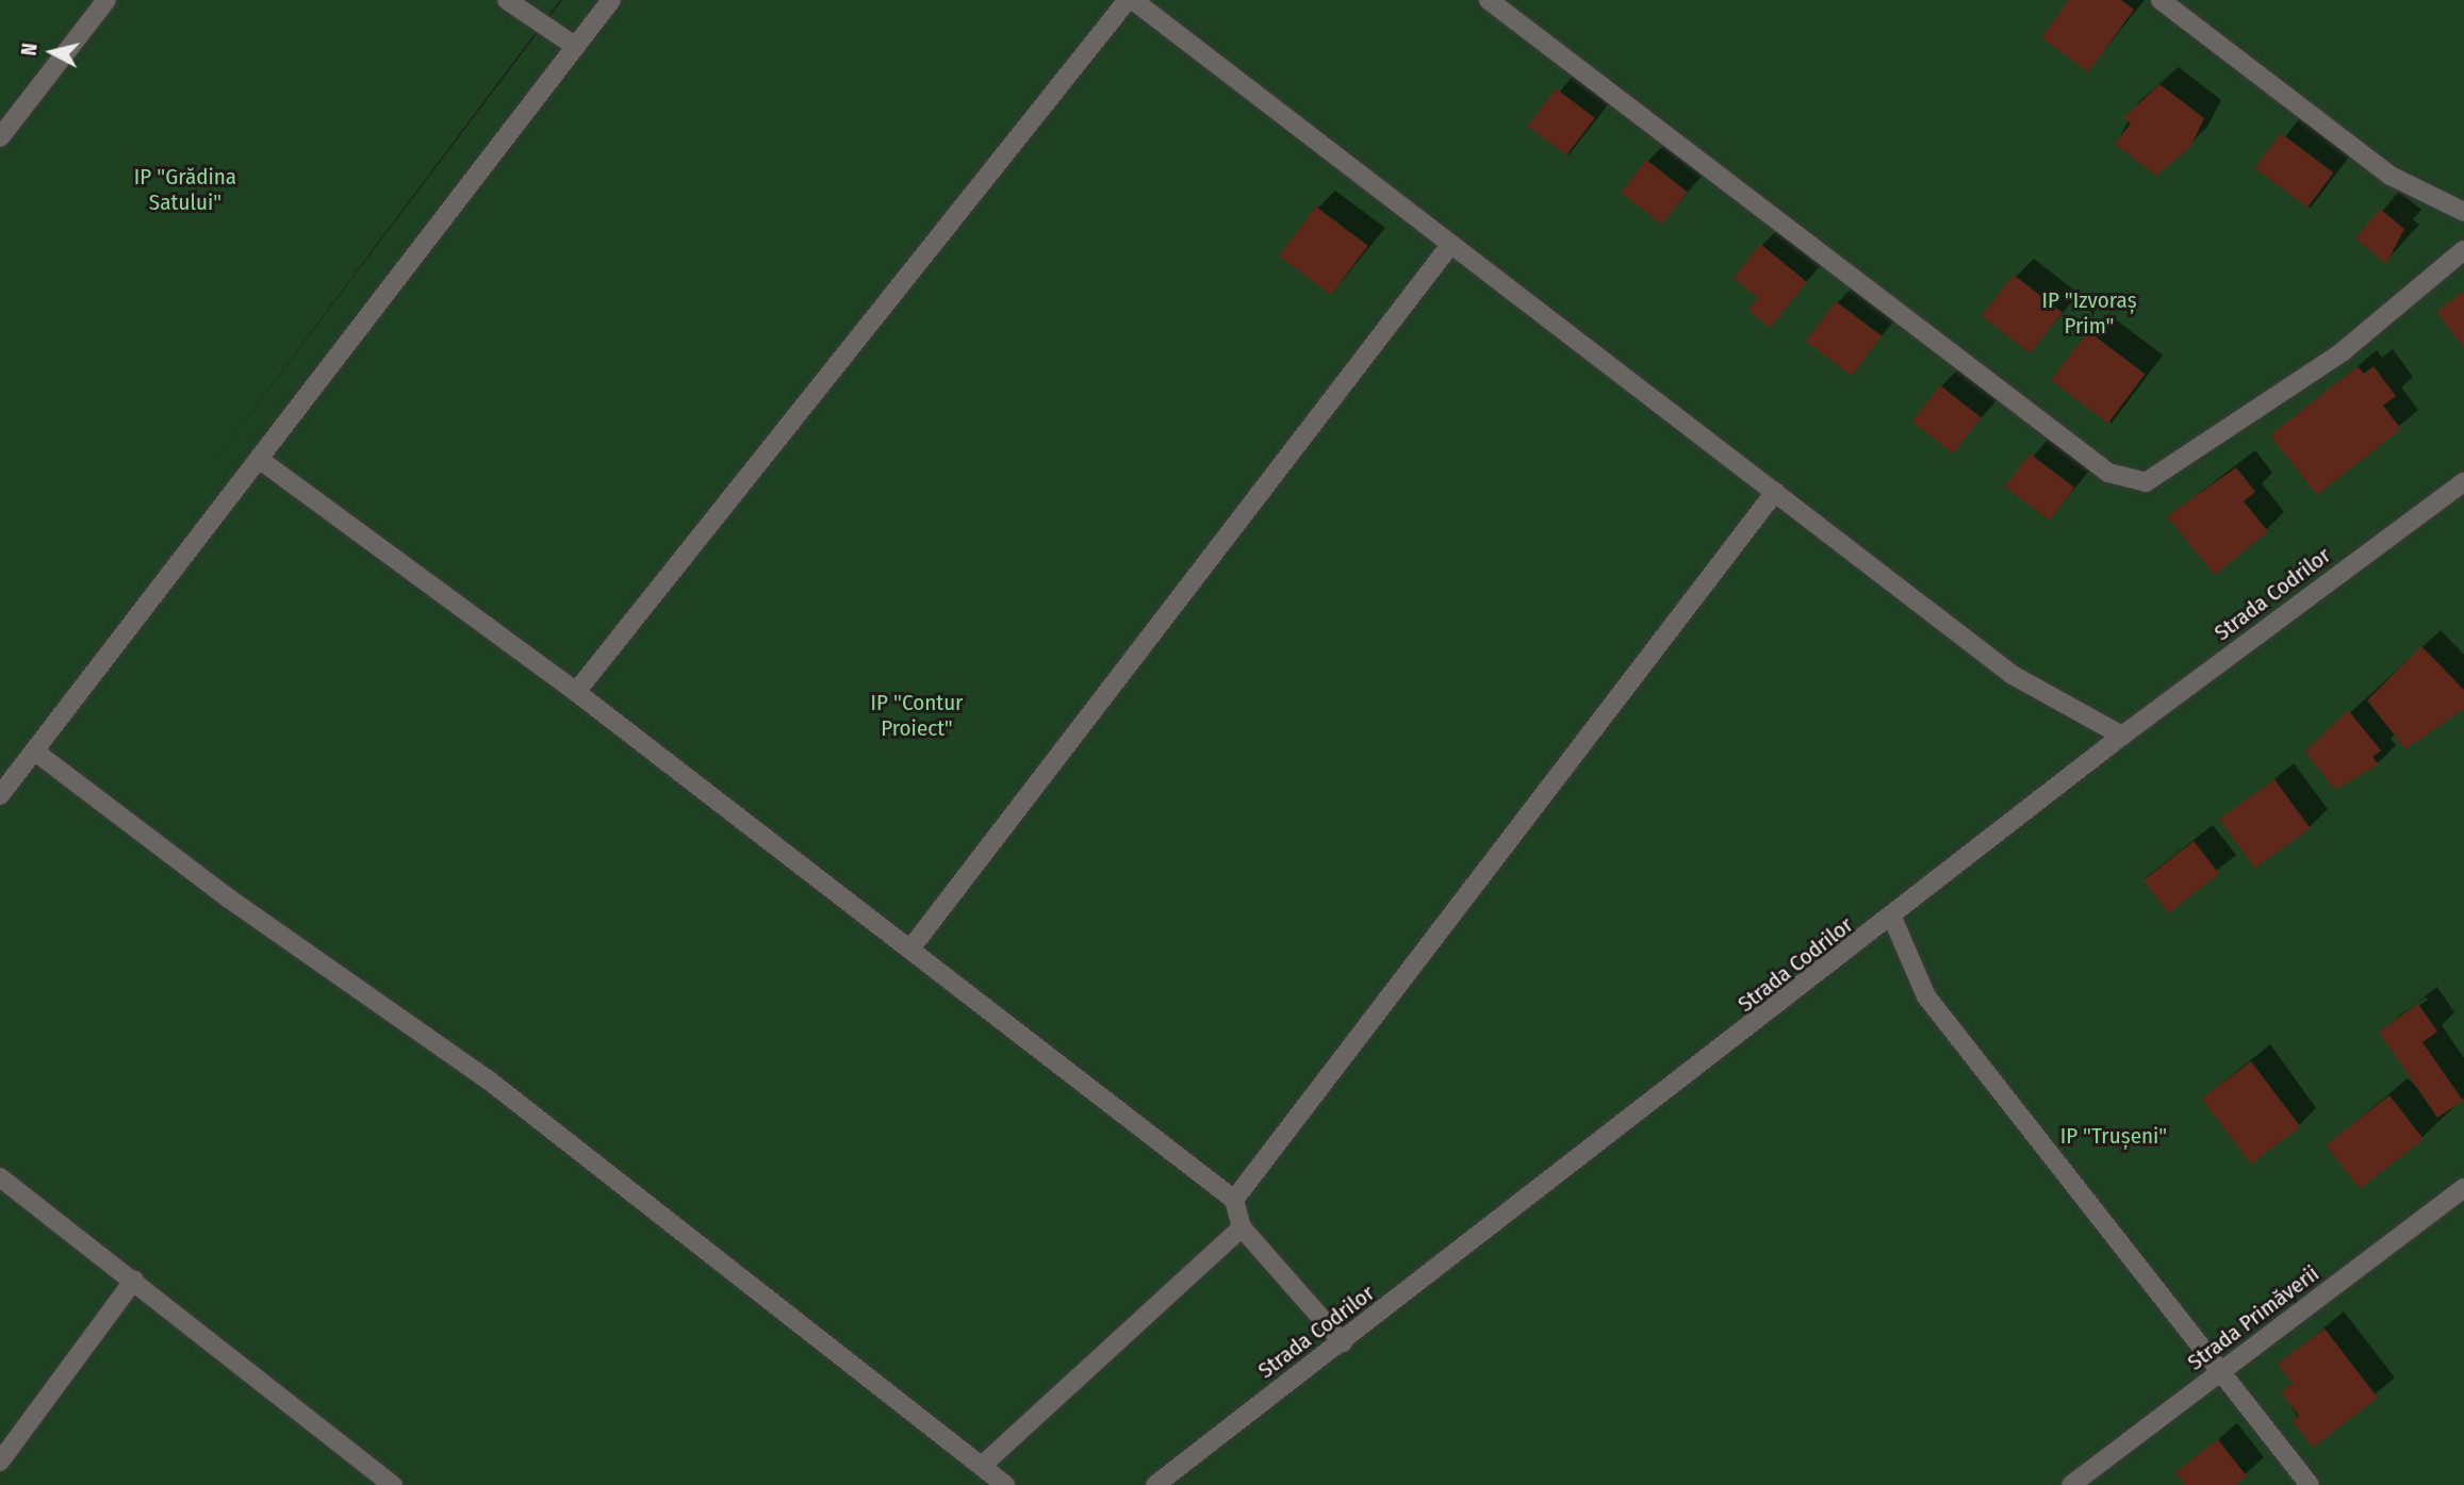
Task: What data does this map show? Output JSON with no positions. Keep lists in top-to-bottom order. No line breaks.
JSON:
{"streets":{"street":["Strada Codrilor","Strada Primăverii"]},"parks":["IP \"Grădina Satului\"","IP \"Izvoraș Prim\"","IP \"Contur Proiect\"","IP \"Trușeni\""],"north":"left"}
